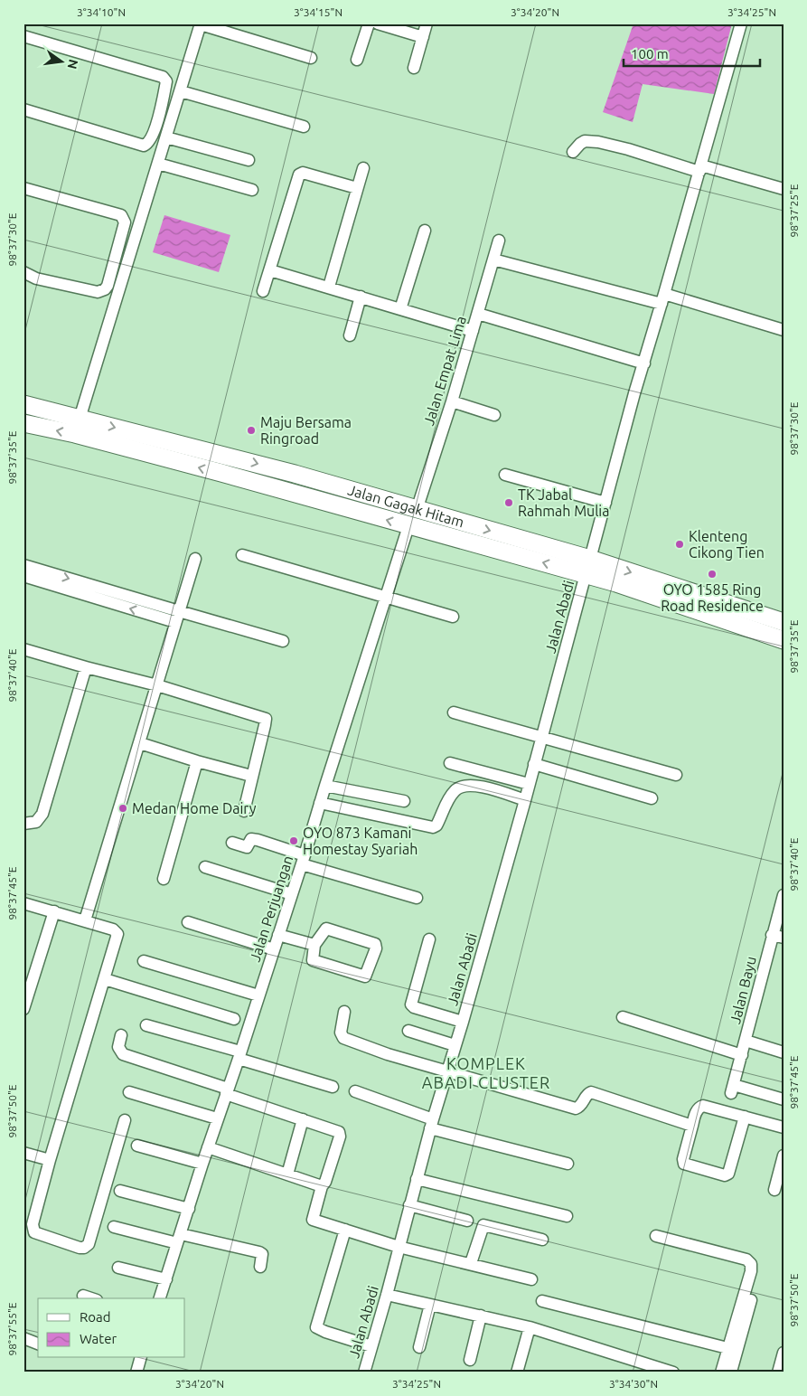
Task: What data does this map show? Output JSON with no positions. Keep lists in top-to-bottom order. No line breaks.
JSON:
{"streets":{"highway":["Jalan Gagak Hitam"],"street":["Jalan Empat Lima","Jalan Abadi","Jalan Perjuangan","Jalan Bayu"]},"crossings":[["Jalan Empat Lima","Jalan Gagak Hitam"],["Jalan Gagak Hitam","Jalan Abadi"],["Jalan Gagak Hitam","Jalan Perjuangan"]],"districts":["KOMPLEK ABADI CLUSTER"],"places":["Maju Bersama Ringroad","TK Jabal Rahmah Mulia","Klenteng Cikong Tien","OYO 1585 Ring Road Residence","Medan Home Dairy","OYO 873 Kamani Homestay Syariah"],"legend":["Road","Water"],"scale_bar":"100 m","north":"right","coordinates":["3°34'10\"N","3°34'15\"N","3°34'20\"N","3°34'25\"N","98°37'25\"E","98°37'30\"E","98°37'35\"E","98°37'40\"E","98°37'45\"E","98°37'50\"E","98°37'55\"E","3°34'30\"N"]}
